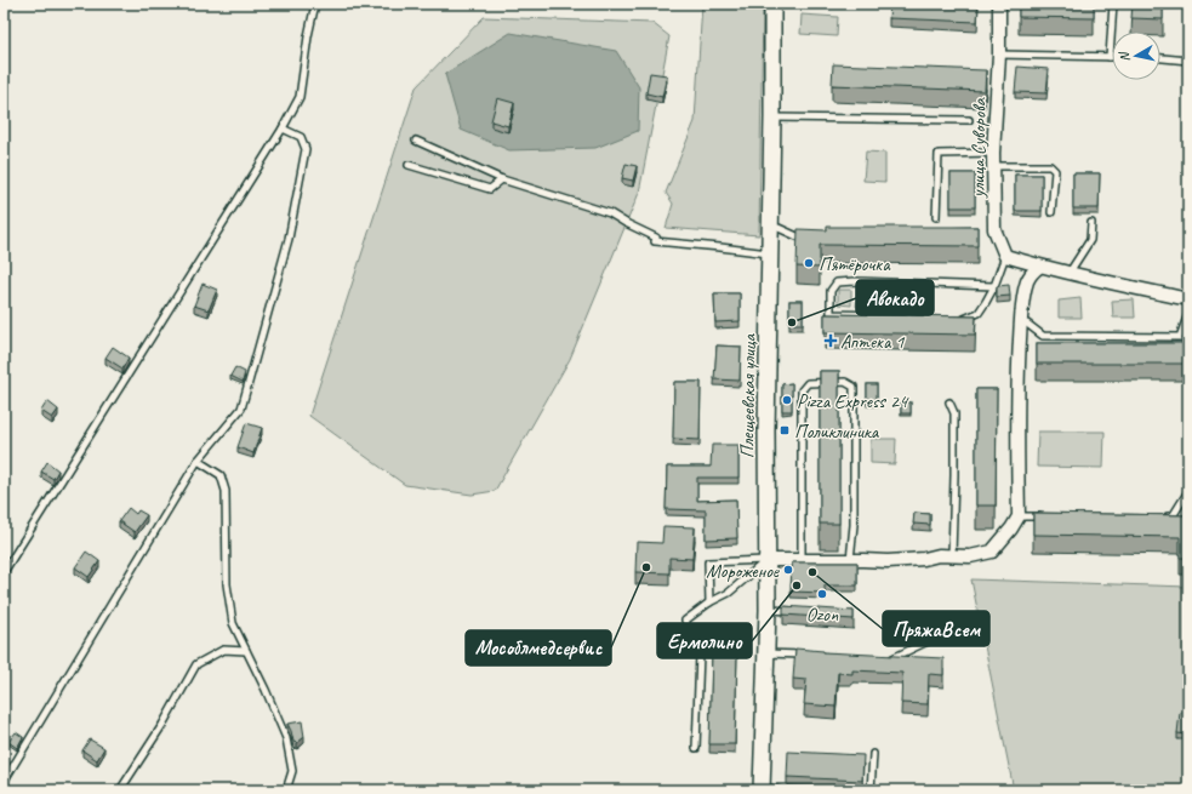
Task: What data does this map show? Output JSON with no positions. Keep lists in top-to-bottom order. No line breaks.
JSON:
{"streets":{"street":["улица Суворова","Плещеевская улица"]},"places":{"other":["Пятёрочка","Авокадо","Pizza Express 24","Мособлмедсервис","Мороженое","ПряжаВсем","Ермолино","Ozon"],"health":["Аптека 1"],"transit":["Поликлиника"]},"north":"left"}
